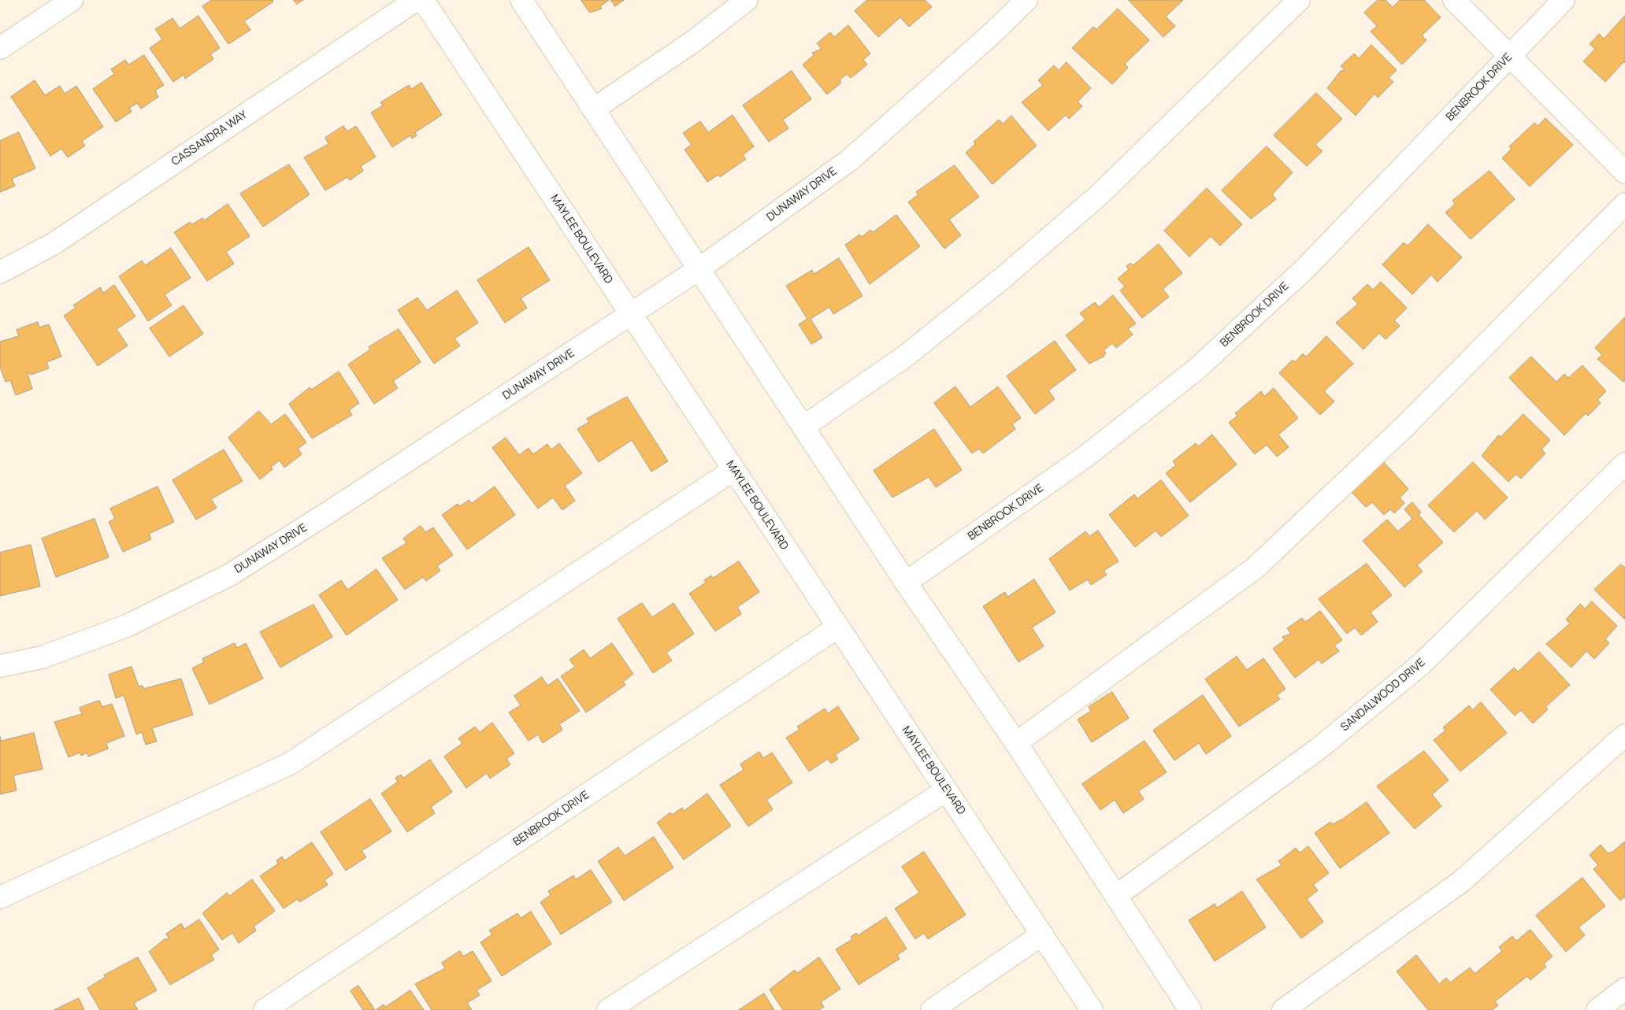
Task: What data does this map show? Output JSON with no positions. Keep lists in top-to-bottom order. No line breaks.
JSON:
{"streets":{"street":["BENBROOK DRIVE","CASSANDRA WAY","DUNAWAY DRIVE","MAYLEE BOULEVARD","SANDALWOOD DRIVE"]},"crossings":[["BENBROOK DRIVE","MAYLEE BOULEVARD"],["DUNAWAY DRIVE","MAYLEE BOULEVARD"]]}
